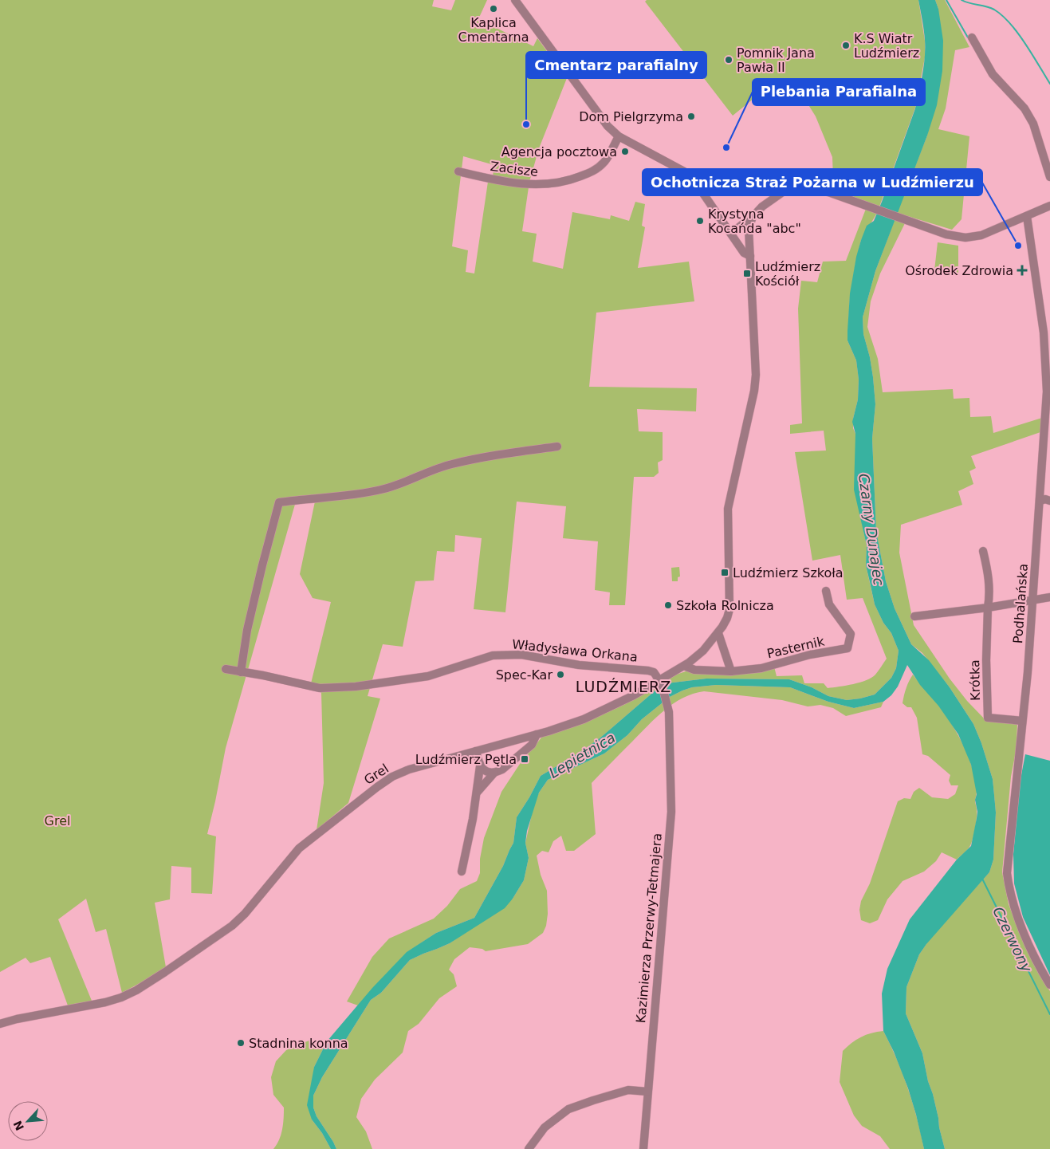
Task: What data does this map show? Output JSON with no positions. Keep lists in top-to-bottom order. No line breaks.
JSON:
{"streets":{"street":["Zacisze","Podhalańska","Pasternik","Władysława Orkana","Krótka","Grel","Kazimierza Przerwy-Tetmajera"]},"crossings":[["Podhalańska","Krótka"],["Władysława Orkana","Grel"],["Władysława Orkana","Kazimierza Przerwy-Tetmajera"],["Grel","Kazimierza Przerwy-Tetmajera"]],"districts":["LUDŹMIERZ"],"water":["Czarny Dunajec","Lepietnica","Czerwony"],"parks":["Grel"],"places":{"other":["Kaplica Cmentarna","K.S Wiatr Ludźmierz","Pomnik Jana Pawła II","Dom Pielgrzyma","Cmentarz parafialny","Plebania Parafialna","Agencja pocztowa","Krystyna Kocańda \"abc\"","Ochotnicza Straż Pożarna w Ludźmierzu","Szkoła Rolnicza","Spec-Kar","Stadnina konna"],"health":["Ośrodek Zdrowia"],"transit":["Ludźmierz Kościół","Ludźmierz Szkoła","Ludźmierz Pętla"]},"north":"bottom left"}
